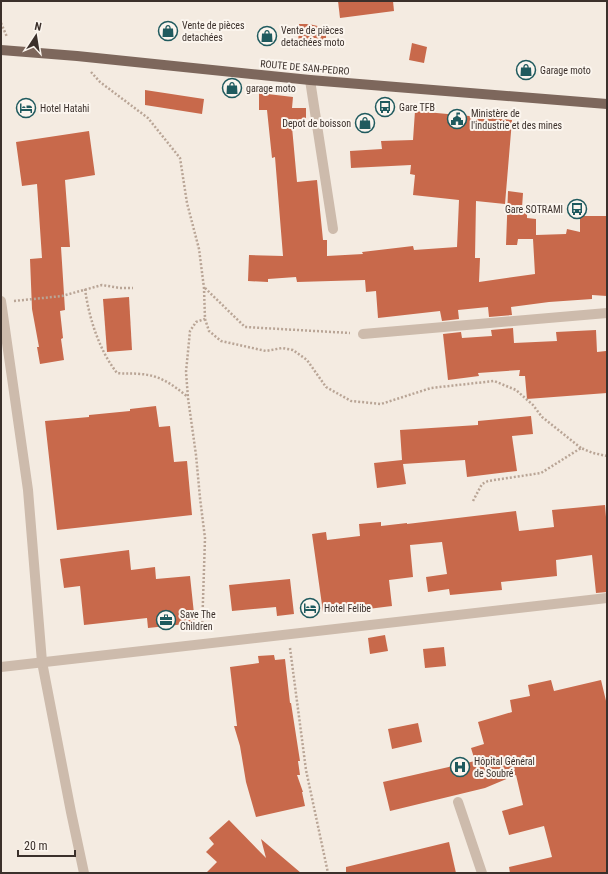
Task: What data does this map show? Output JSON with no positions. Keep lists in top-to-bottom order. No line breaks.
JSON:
{"streets":{"main road":["ROUTE DE SAN-PEDRO"]},"places":{"shop":["Vente de pièces detachées","Vente de pièces detachées moto","Garage moto","garage moto","Depot de boisson"],"bus stop":["Gare TFB","Gare SOTRAMI"],"hotel":["Hotel Hatahi","Hotel Felibe"],"public building":["Ministère de l'industrie et des mines"],"office":["Save The Children"],"hospital":["Hôpital Général de Soubré"]},"scale_bar":"20 m","north":"top"}
